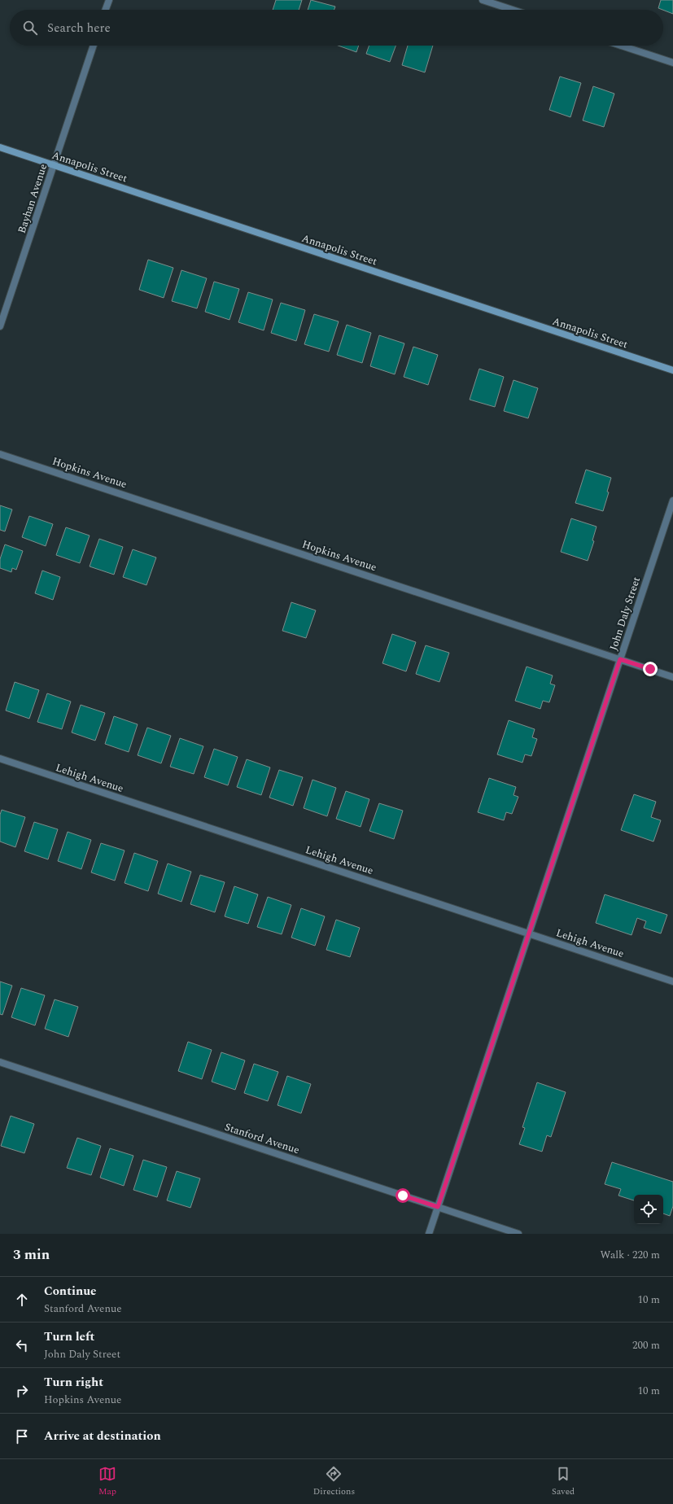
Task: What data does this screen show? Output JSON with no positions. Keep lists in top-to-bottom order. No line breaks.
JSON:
{"streets":{"street":["Annapolis Street","Bayhan Avenue","Hopkins Avenue","John Daly Street","Lehigh Avenue","Stanford Avenue"]},"crossings":[["Annapolis Street","Bayhan Avenue"],["Hopkins Avenue","John Daly Street"],["John Daly Street","Lehigh Avenue"],["John Daly Street","Stanford Avenue"]],"page":{"search":"Search here","heading":["3 min","Walk · 220 m"],"list":[["Continue","Stanford Avenue","10 m"],["Turn left","John Daly Street","200 m"],["Turn right","Hopkins Avenue","10 m"],"Arrive at destination"],"nav":["Map","Directions","Saved"]}}
